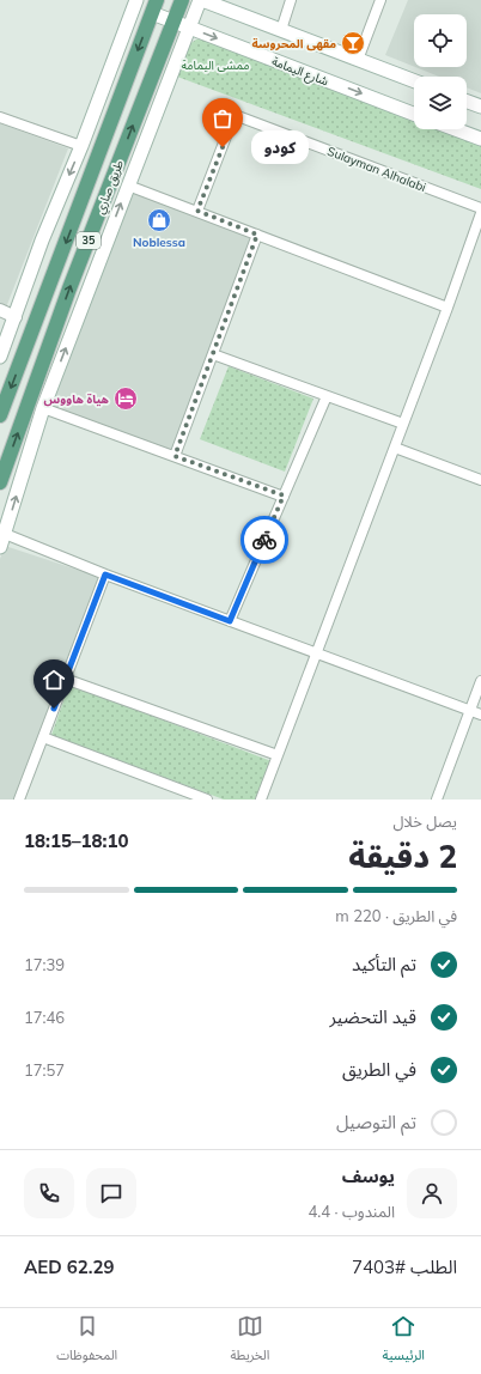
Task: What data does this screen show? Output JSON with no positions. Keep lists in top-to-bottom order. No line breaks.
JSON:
{"streets":{"main road":["شارع اليمامة","طريق صاري","35"],"street":["Sulayman Alhalabi"]},"crossings":[["شارع اليمامة","طريق صاري"]],"parks":["ممشى اليمامة"],"places":{"bar":["مقهى المحروسة"],"other":["كودو"],"shop":["Noblessa"],"hotel":["هياة هاووس"]},"page":{"bubble":"كودو","heading":["2 دقيقة","يصل خلال","18:10–18:15"],"panel":["يوسف","المندوب · 4.4","الطلب #7403","AED 62.29"],"bar":"في الطريق · 220 m","list":[["تم التأكيد","17:39"],["قيد التحضير","17:46"],["في الطريق","17:57"],"تم التوصيل"],"tabs":["الرئيسية","الخريطة","المحفوظات"]}}
